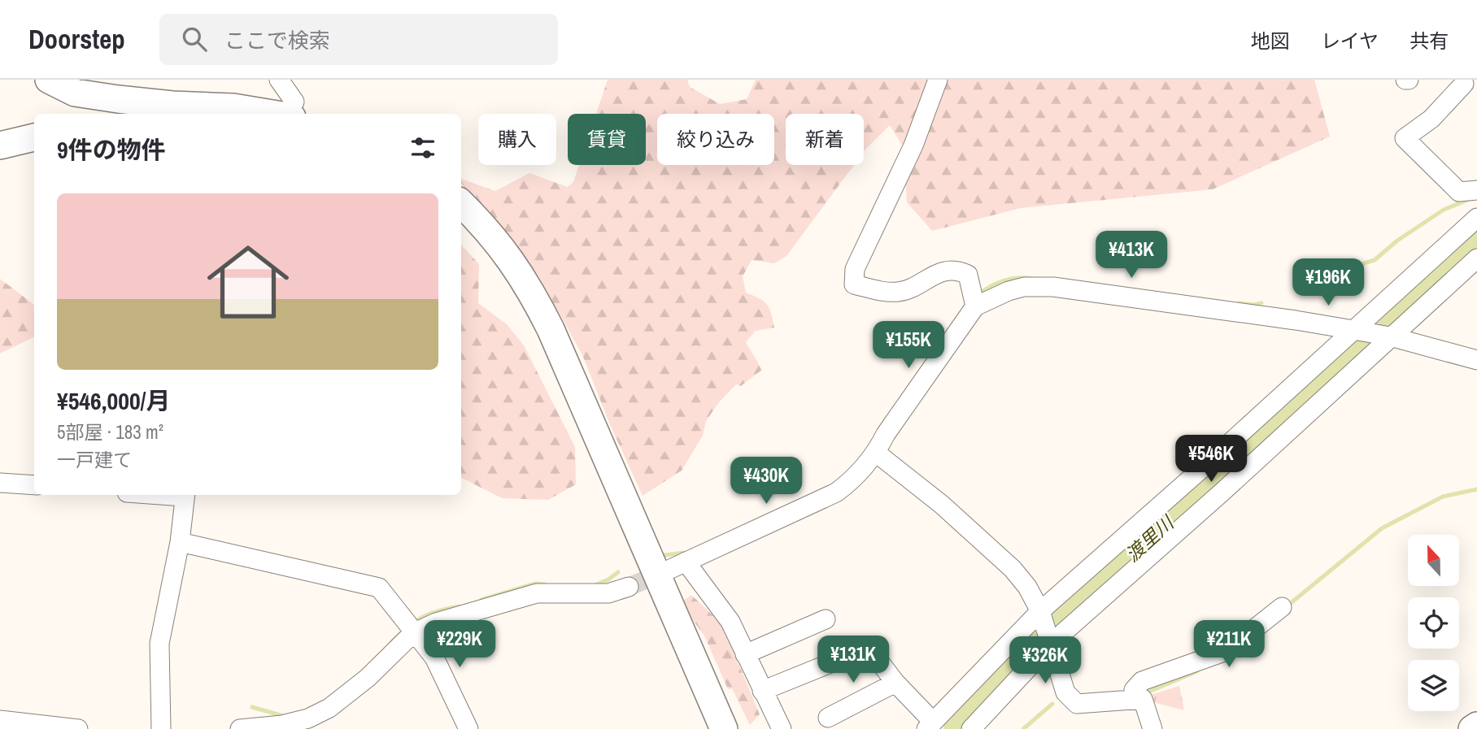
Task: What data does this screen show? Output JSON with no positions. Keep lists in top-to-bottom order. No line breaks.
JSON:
{"water":["渡里川"],"north":"top","page":{"header":"Doorstep","search":"ここで検索","nav":["地図","レイヤ","共有"],"chip":["購入","賃貸","絞り込み","新着"],"heading":"9件の物件","list":[{"name":"¥546,000/月","note":"5部屋 · 183 m² · 一戸建て"}],"price":["¥413K","¥196K","¥155K","¥546K","¥430K","¥229K","¥211K","¥131K","¥326K"]}}
